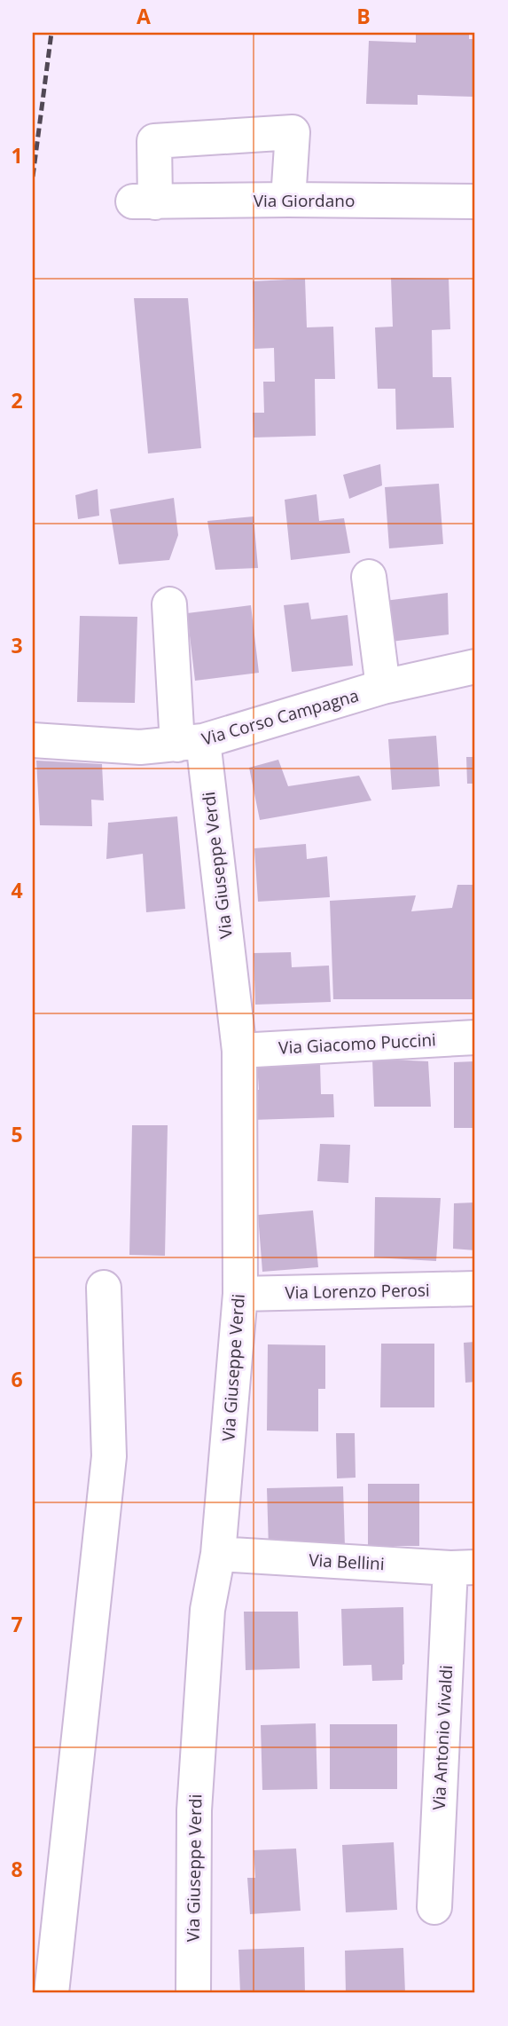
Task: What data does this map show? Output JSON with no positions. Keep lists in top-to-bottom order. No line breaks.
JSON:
{"streets":{"street":["Via Giordano","Via Corso Campagna","Via Giuseppe Verdi","Via Giacomo Puccini","Via Lorenzo Perosi","Via Bellini","Via Antonio Vivaldi"]},"crossings":[["Via Corso Campagna","Via Giuseppe Verdi"],["Via Giuseppe Verdi","Via Giacomo Puccini"],["Via Giuseppe Verdi","Via Lorenzo Perosi"],["Via Giuseppe Verdi","Via Bellini"],["Via Bellini","Via Antonio Vivaldi"]],"grid":{"columns":["A","B"],"rows":["1","2","3","4","5","6","7","8"]}}
